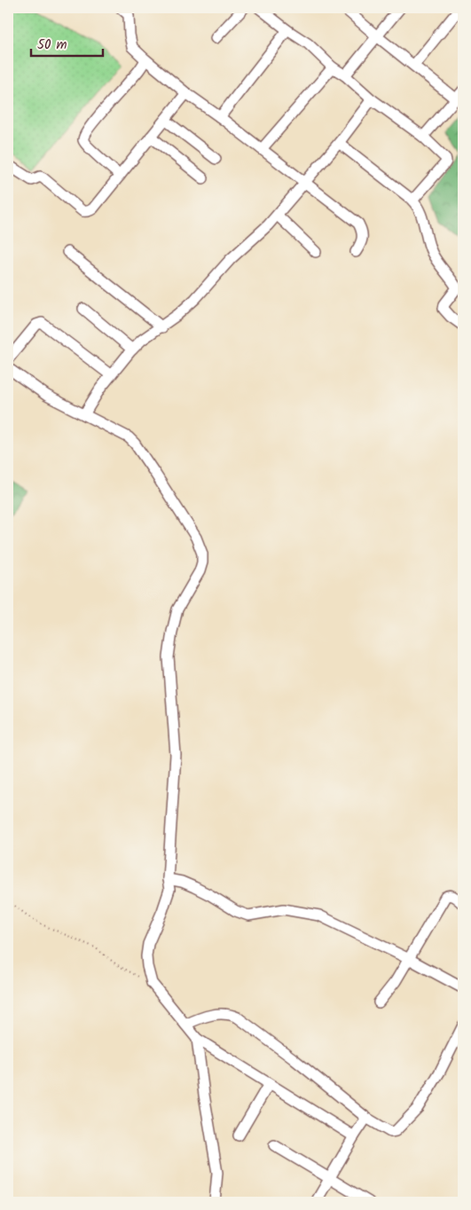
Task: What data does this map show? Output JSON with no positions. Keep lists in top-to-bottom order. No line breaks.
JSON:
{"scale_bar":"50 m"}
